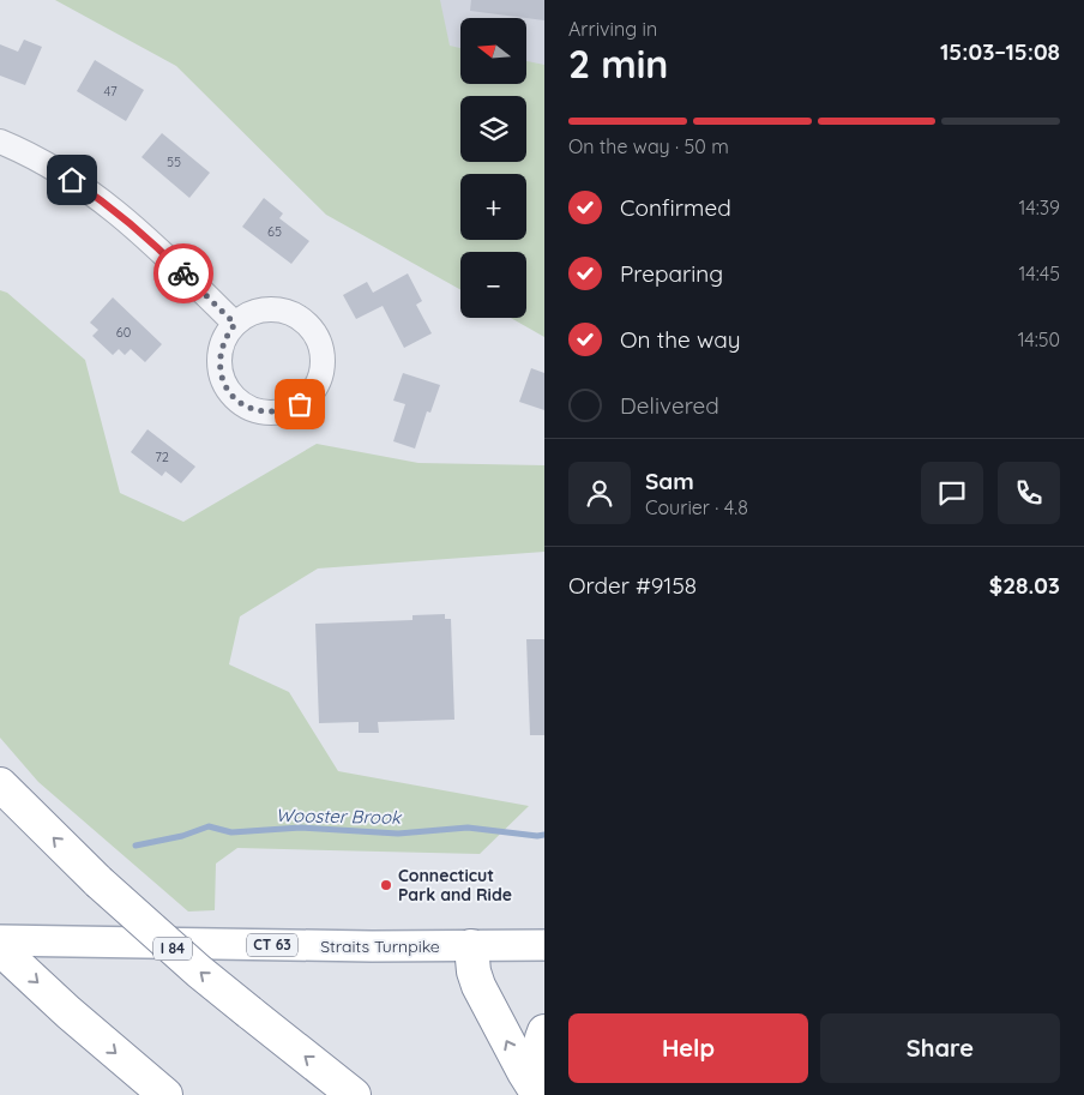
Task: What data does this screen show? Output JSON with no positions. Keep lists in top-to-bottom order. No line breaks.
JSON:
{"streets":{"highway":["I 84"],"main road":["CT 63","Straits Turnpike"]},"water":["Wooster Brook"],"places":["Connecticut Park and Ride"],"house_numbers":["47","55","65","60","72"],"north":"left","page":{"heading":["2 min","Arriving in","15:03–15:08"],"panel":["Sam","Courier · 4.8","Order #9158","$28.03"],"map_buttons":["+","−"],"bar":"On the way · 50 m","list":[["Confirmed","14:39"],["Preparing","14:45"],["On the way","14:50"],"Delivered"],"buttons":["Help","Share"]}}
